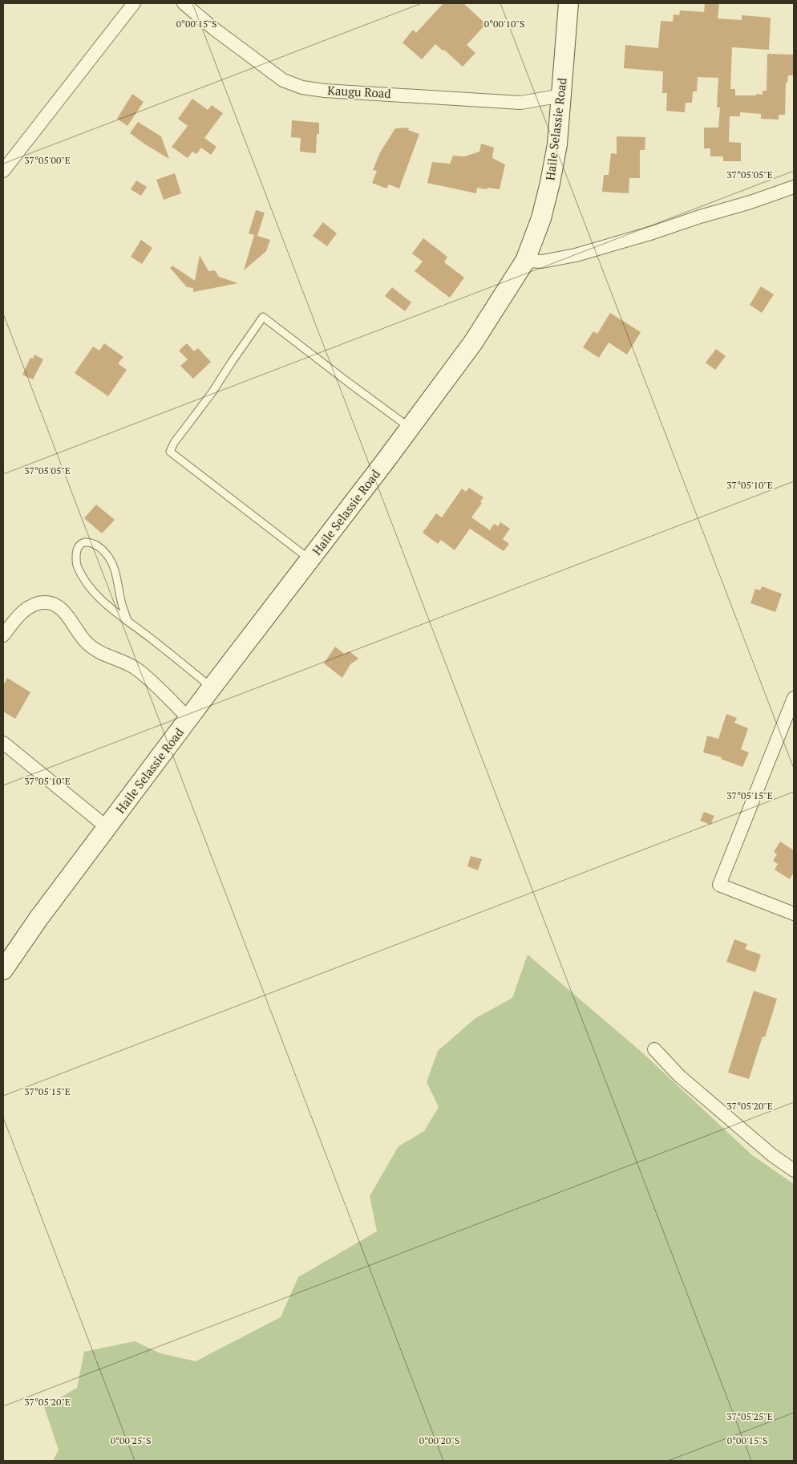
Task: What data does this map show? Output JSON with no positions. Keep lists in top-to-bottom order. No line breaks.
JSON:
{"streets":{"street":["Kaugu Road","Haile Selassie Road"]},"crossings":[["Kaugu Road","Haile Selassie Road"]],"coordinates":["0°00'10\"S","0°00'15\"S","37°05'00\"E","37°05'05\"E","37°05'10\"E","37°05'15\"E","37°05'20\"E","37°05'25\"E","0°00'25\"S","0°00'20\"S"]}
